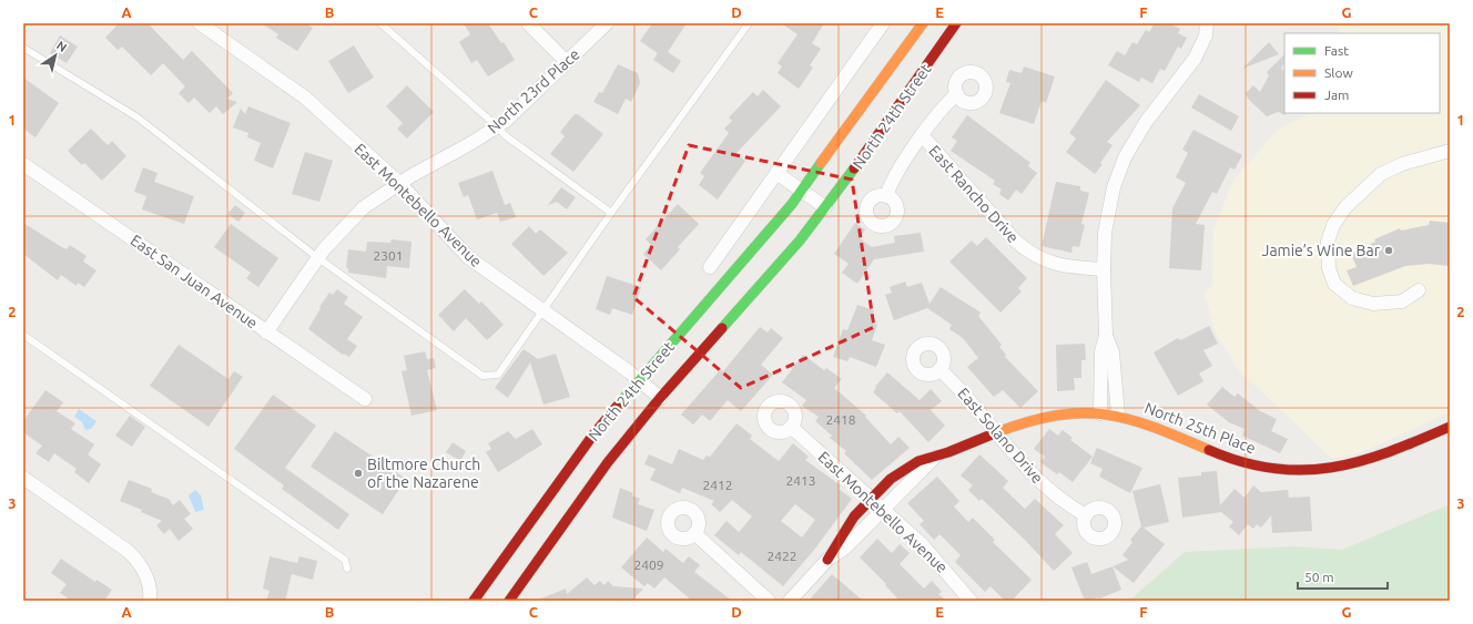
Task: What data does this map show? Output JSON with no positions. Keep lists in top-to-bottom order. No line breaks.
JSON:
{"streets":{"main road":["North 24th Street","North 25th Place"],"street":["North 23rd Place","East Rancho Drive","East Montebello Avenue","East San Juan Avenue","East Solano Drive"]},"crossings":[["North 23rd Place","East Montebello Avenue"],["North 23rd Place","East San Juan Avenue"],["North 24th Street","East Montebello Avenue"],["East Montebello Avenue","North 25th Place"],["North 25th Place","East Solano Drive"]],"places":["Jamie’s Wine Bar","Biltmore Church of the Nazarene"],"house_numbers":["2301","2418","2413","2412","2422","2409"],"legend":["Fast","Slow","Jam"],"scale_bar":"50 m","north":"top right","grid":{"columns":["A","B","C","D","E","F","G"],"rows":["1","2","3"]}}
